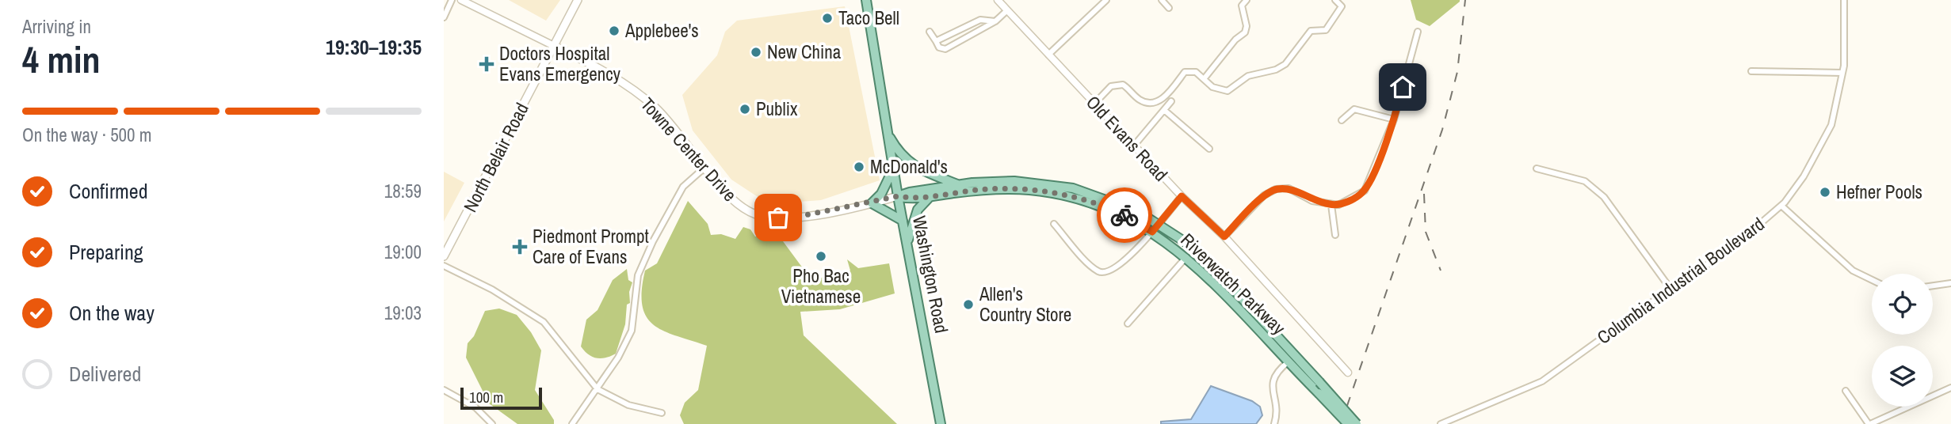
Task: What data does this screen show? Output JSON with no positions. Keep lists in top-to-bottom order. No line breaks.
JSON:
{"streets":{"main road":["Towne Center Drive","North Belair Road","Washington Road","Riverwatch Parkway"],"street":["Old Evans Road","Columbia Industrial Boulevard"]},"crossings":[["Towne Center Drive","North Belair Road"],["Towne Center Drive","Washington Road"],["Towne Center Drive","Riverwatch Parkway"],["Washington Road","Riverwatch Parkway"]],"places":{"other":["Taco Bell","Applebee's","New China","Publix","McDonald's","Hefner Pools","Pho Bac Vietnamese","Allen's Country Store"],"health":["Doctors Hospital Evans Emergency","Piedmont Prompt Care of Evans"]},"scale_bar":"100 m","page":{"heading":["4 min","Arriving in","19:30–19:35"],"bar":"On the way · 500 m","list":[["Confirmed","18:59"],["Preparing","19:00"],["On the way","19:03"],"Delivered"],"scale":"100 m"}}
